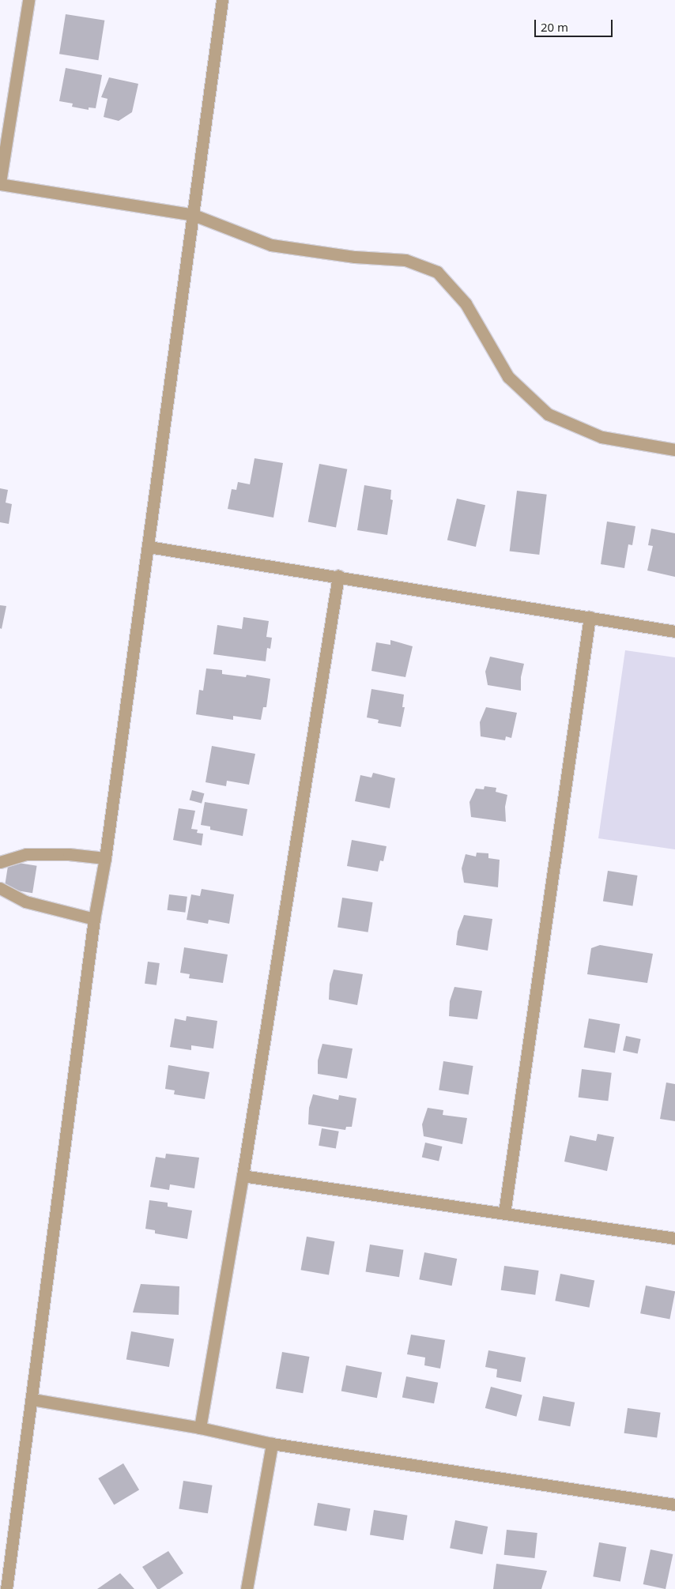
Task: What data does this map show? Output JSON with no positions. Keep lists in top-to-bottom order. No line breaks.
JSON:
{"scale_bar":"20 m"}
